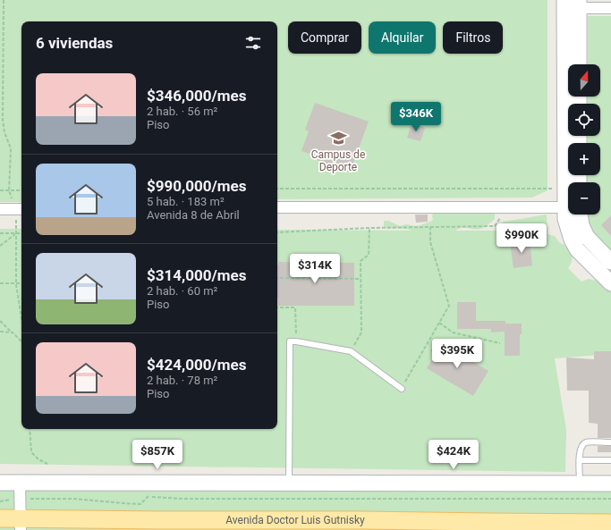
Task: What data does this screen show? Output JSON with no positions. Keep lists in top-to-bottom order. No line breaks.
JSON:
{"streets":{"main road":["Avenida Doctor Luis Gutnisky"]},"places":{"school or university":["Campus de Deporte"]},"north":"top","page":{"chip":["Comprar","Alquilar","Filtros"],"heading":"6 viviendas","map_buttons":["+","−"],"list":[{"name":"$346,000/mes","note":"2 hab. · 56 m² · Piso"},{"name":"$990,000/mes","note":"5 hab. · 183 m² · Avenida 8 de Abril"},{"name":"$314,000/mes","note":"2 hab. · 60 m² · Piso"},{"name":"$424,000/mes","note":"2 hab. · 78 m² · Piso"}],"price":["$346K","$990K","$314K","$395K","$857K","$424K"]}}
